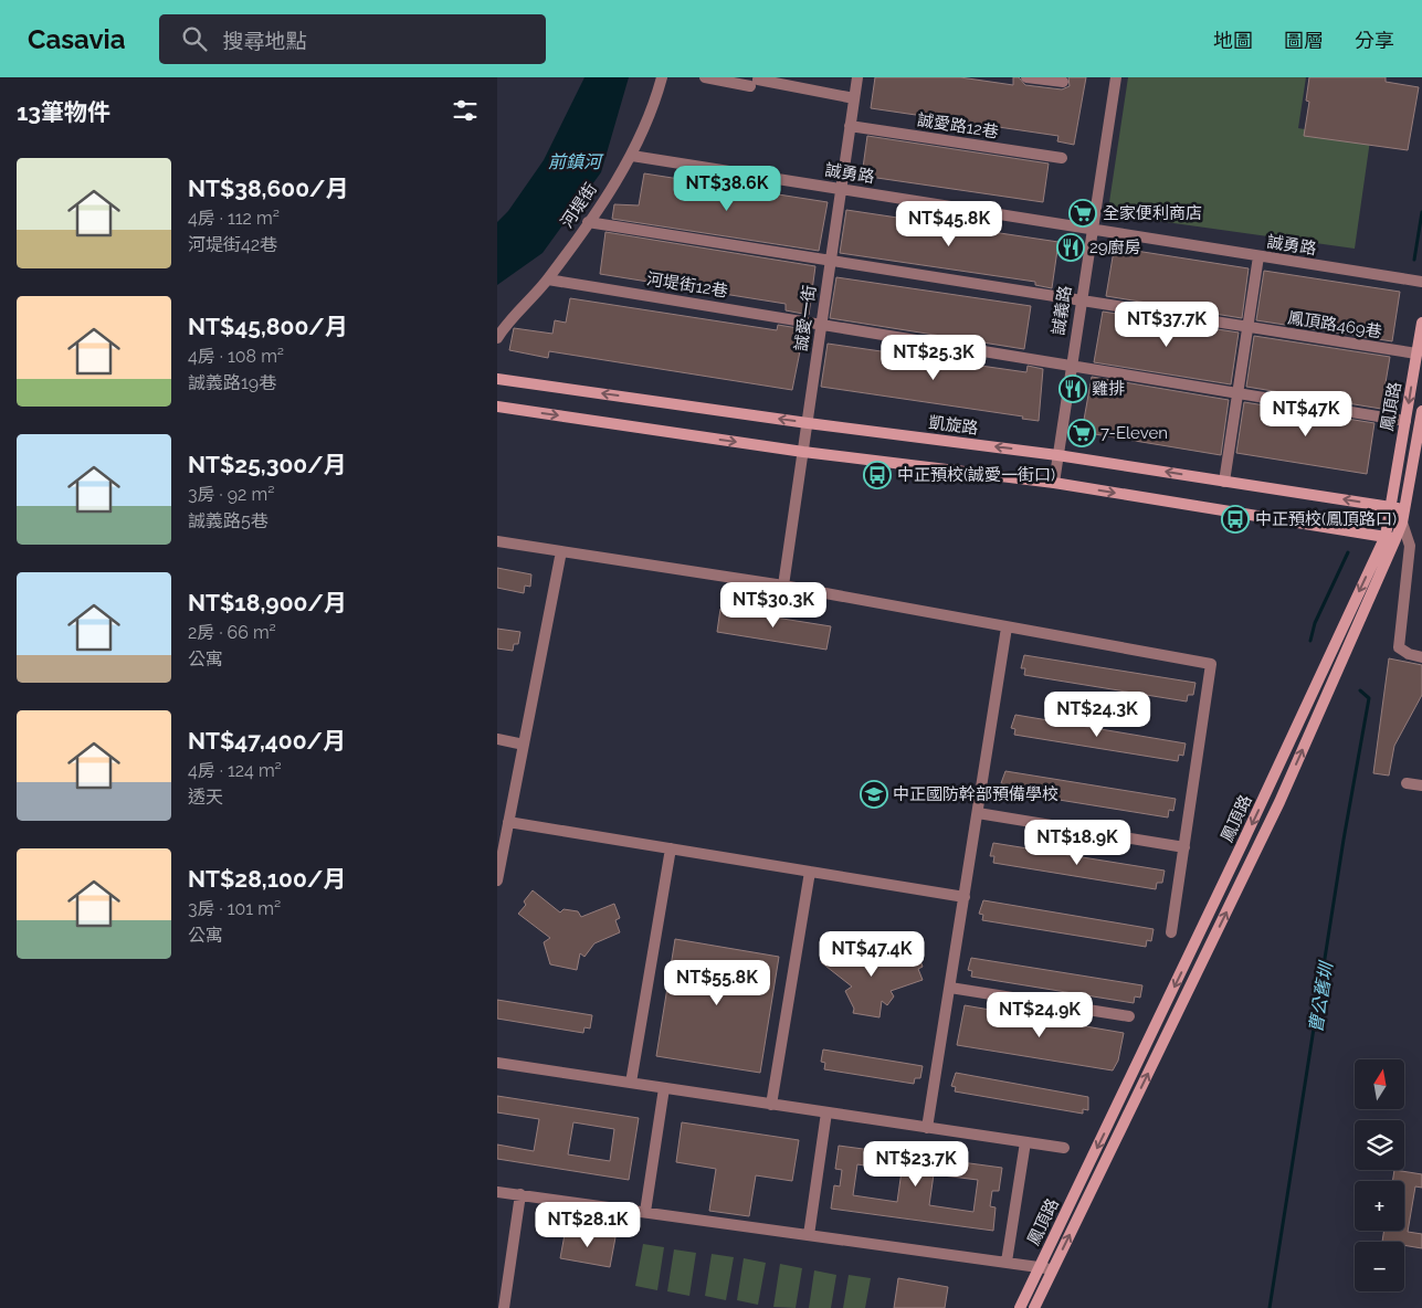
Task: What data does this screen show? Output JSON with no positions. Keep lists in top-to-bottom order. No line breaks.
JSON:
{"streets":{"main road":["鳳頂路","凱旋路"],"street":["誠愛路12巷","誠勇路","河堤街","河堤街12巷","誠義路","誠愛一街","鳳頂路469巷"]},"crossings":[["誠愛路12巷","誠愛一街"],["誠勇路","河堤街"],["誠勇路","誠義路"],["誠勇路","誠愛一街"],["河堤街","河堤街12巷"],["河堤街","鳳頂路469巷"],["河堤街12巷","誠義路"],["河堤街12巷","誠愛一街"],["河堤街12巷","鳳頂路"],["誠義路","鳳頂路469巷"],["誠義路","凱旋路"],["誠愛一街","鳳頂路469巷"],["誠愛一街","凱旋路"],["鳳頂路469巷","鳳頂路"],["鳳頂路","凱旋路"]],"water":["前鎮河","曹公舊圳"],"places":{"supermarket":["全家便利商店","7-Eleven"],"restaurant":["29廚房","雞排"],"bus stop":["中正預校(誠愛一街口)","中正預校(鳳頂路口)"],"school or university":["中正國防幹部預備學校"]},"north":"top","page":{"header":"Casavia","search":"搜尋地點","nav":["地圖","圖層","分享"],"heading":"13筆物件","list":[{"name":"NT$38,600/月","note":"4房 · 112 m² · 河堤街42巷"},{"name":"NT$45,800/月","note":"4房 · 108 m² · 誠義路19巷"},{"name":"NT$25,300/月","note":"3房 · 92 m² · 誠義路5巷"},{"name":"NT$18,900/月","note":"2房 · 66 m² · 公寓"},{"name":"NT$47,400/月","note":"4房 · 124 m² · 透天"},{"name":"NT$28,100/月","note":"3房 · 101 m² · 公寓"}],"price":["NT$38.6K","NT$45.8K","NT$37.7K","NT$25.3K","NT$47K","NT$30.3K","NT$24.3K","NT$18.9K","NT$47.4K","NT$55.8K","NT$24.9K","NT$23.7K","NT$28.1K"],"map_buttons":["+","−"]}}
